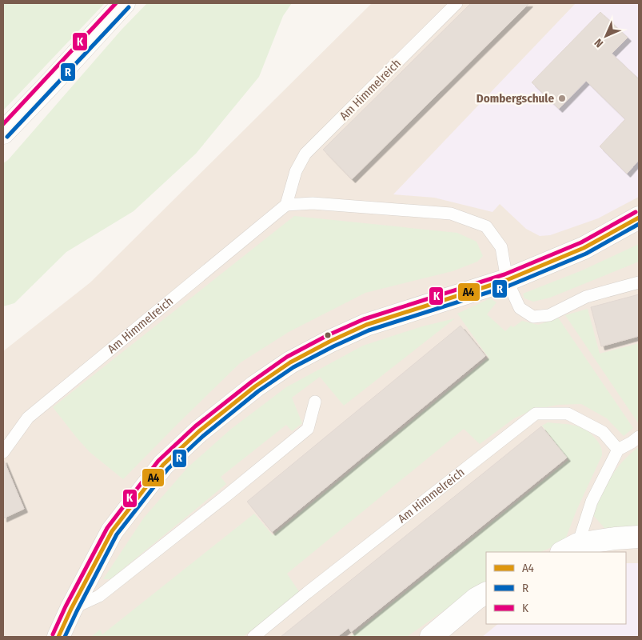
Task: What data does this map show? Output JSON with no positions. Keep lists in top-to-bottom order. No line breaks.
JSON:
{"streets":{"lane":["Am Himmelreich"]},"places":["Dombergschule"],"lines":["transit line K","transit line R","transit line A4"],"legend":["A4","R","K"],"north":"bottom left"}
